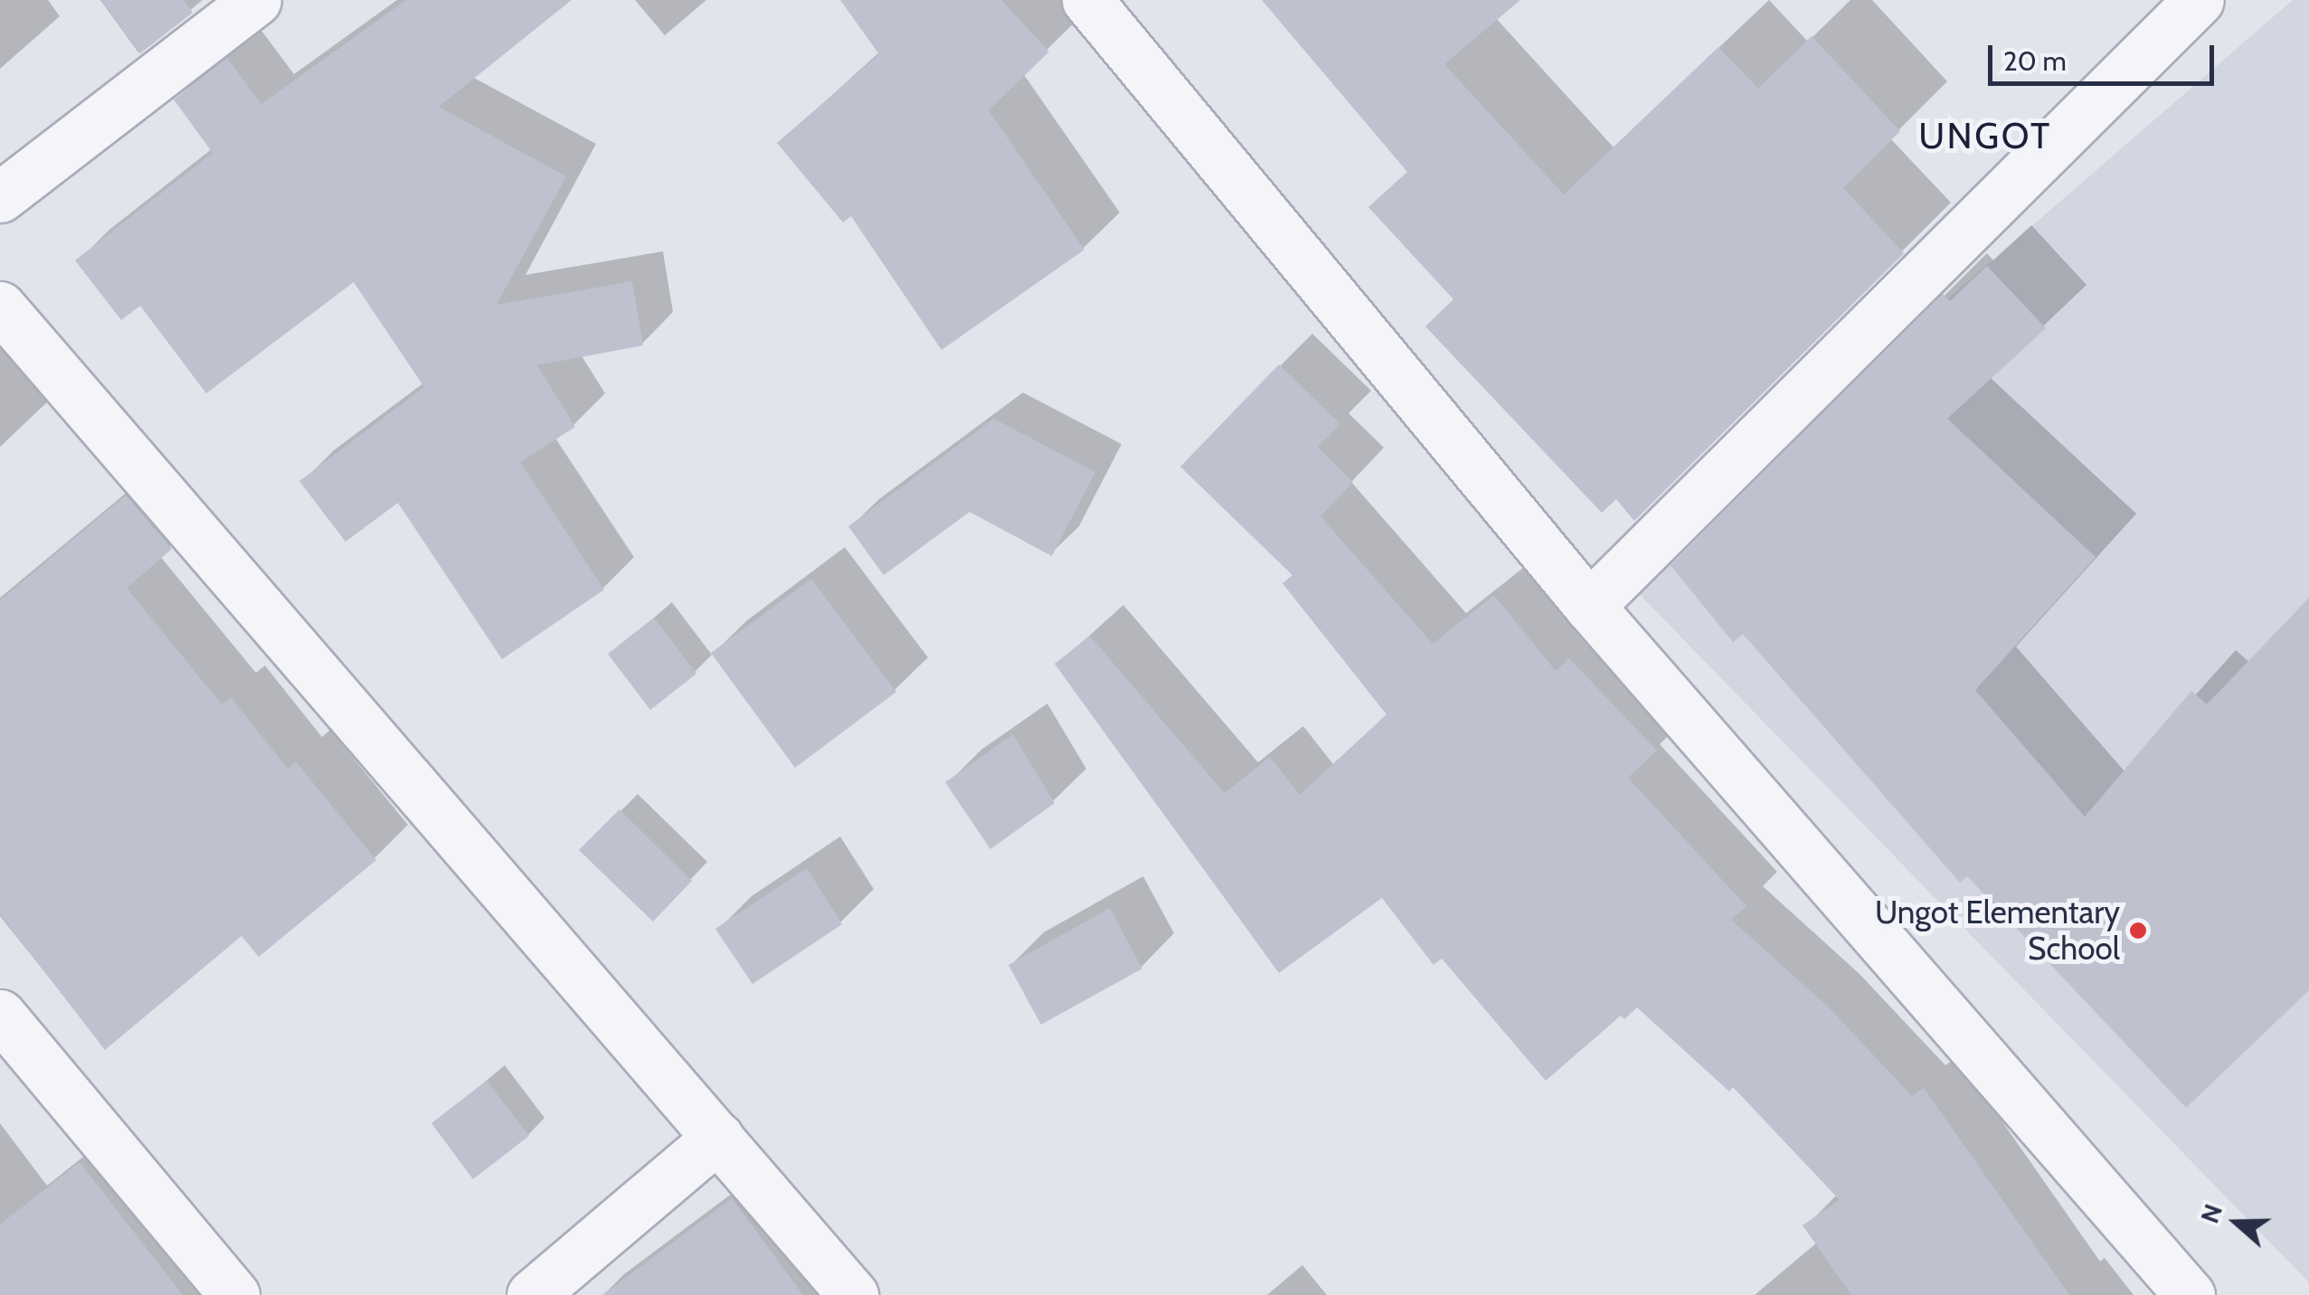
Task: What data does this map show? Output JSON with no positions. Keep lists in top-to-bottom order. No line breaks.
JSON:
{"districts":["UNGOT"],"places":["Ungot Elementary School"],"scale_bar":"20 m","north":"left"}
